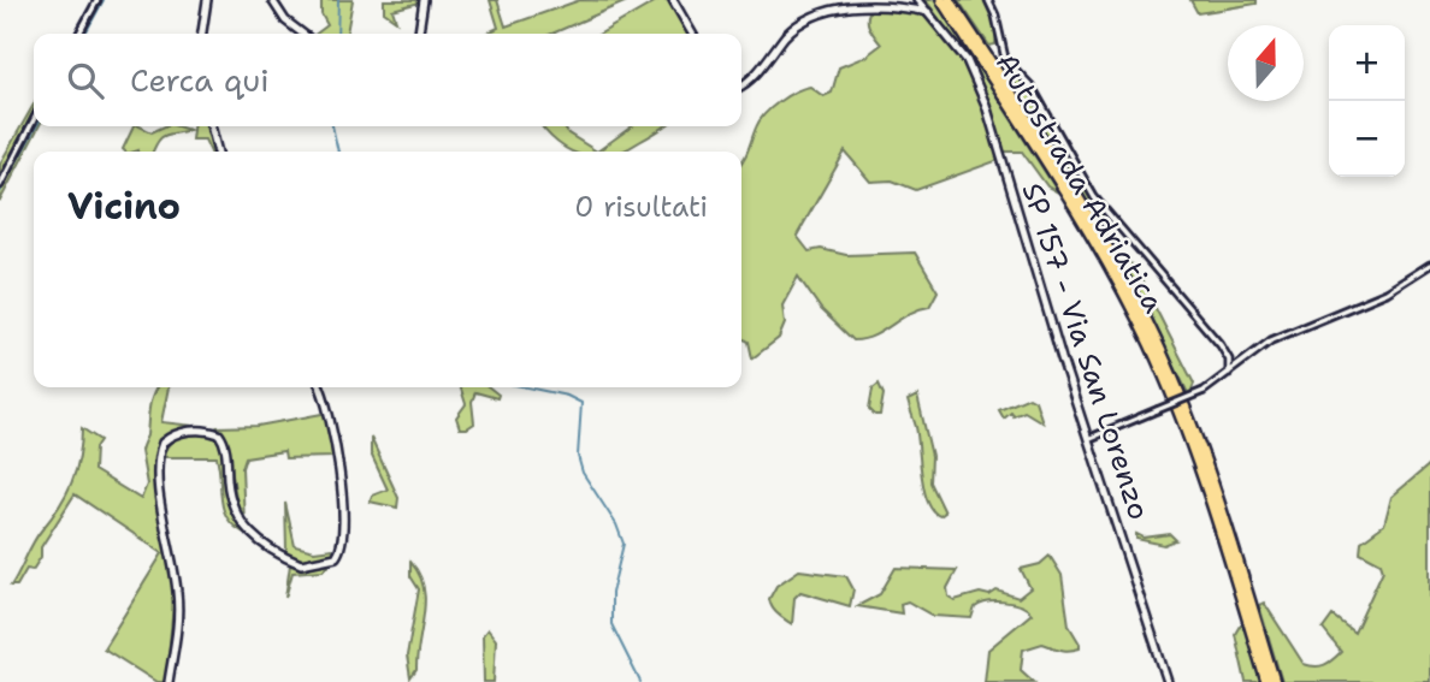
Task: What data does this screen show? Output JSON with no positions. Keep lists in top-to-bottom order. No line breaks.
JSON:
{"streets":{"highway":["Autostrada Adriatica"],"street":["SP 157 - Via San Lorenzo"]},"north":"top","page":{"map_buttons":["+","−"],"search":"Cerca qui","heading":["Vicino","0 risultati"]}}
